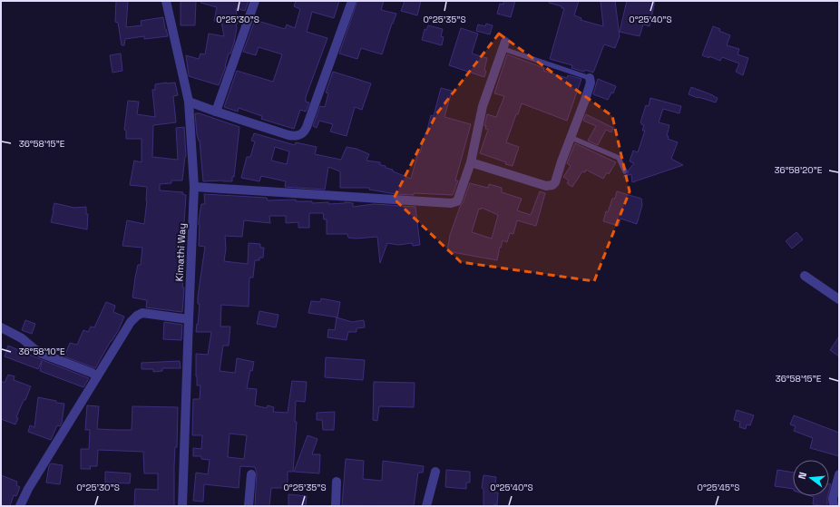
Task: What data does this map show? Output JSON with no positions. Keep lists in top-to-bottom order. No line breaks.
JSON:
{"streets":{"street":["Kimathi Way"]},"north":"left","coordinates":["0°25'30\"S","0°25'35\"S","0°25'40\"S","36°58'15\"E","36°58'20\"E","36°58'10\"E","0°25'45\"S"]}
